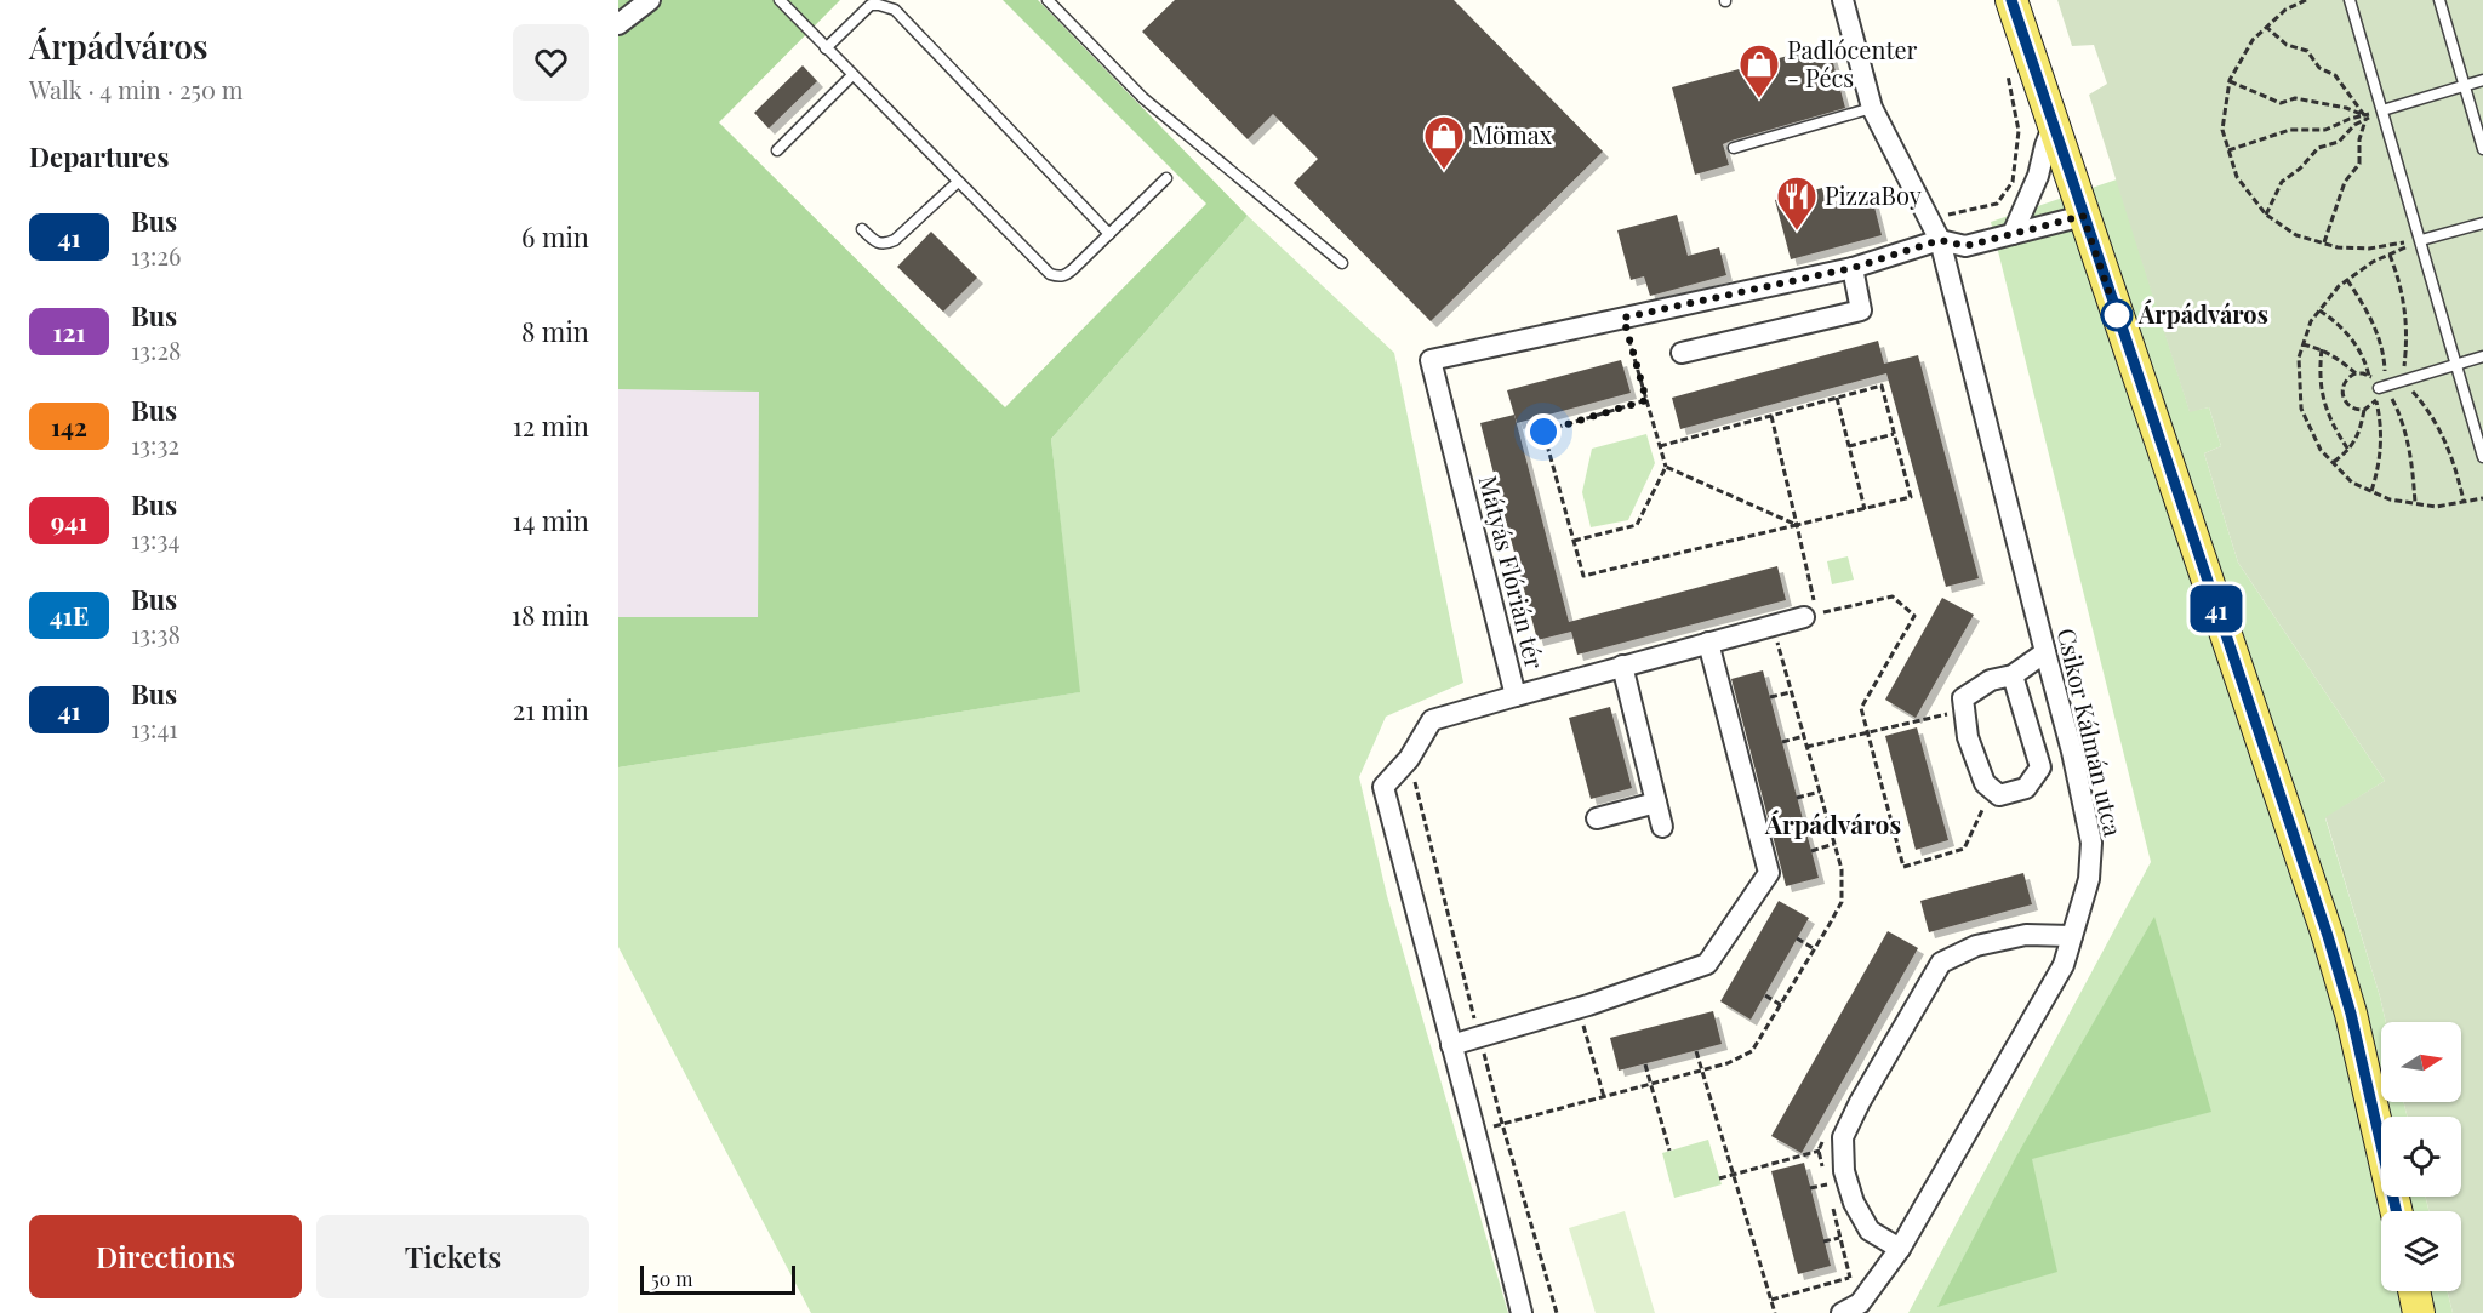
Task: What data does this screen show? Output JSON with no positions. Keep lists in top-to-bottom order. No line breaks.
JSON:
{"streets":{"street":["Mátyás Flórián tér","Csikor Kálmán utca"]},"districts":["Árpádváros"],"places":{"shop":["Padlócenter - Pécs","Mömax"],"restaurant":["PizzaBoy"],"other":["Árpádváros"]},"lines":["bus line 41"],"scale_bar":"50 m","north":"right","page":{"heading":[["Árpádváros","Walk · 4 min · 250 m"],"Departures"],"on_map":"41","list":[{"mark":"41","name":"Bus","note":"13:26","value":"6 min"},{"mark":"121","name":"Bus","note":"13:28","value":"8 min"},{"mark":"142","name":"Bus","note":"13:32","value":"12 min"},{"mark":"941","name":"Bus","note":"13:34","value":"14 min"},{"mark":"41E","name":"Bus","note":"13:38","value":"18 min"},{"mark":"41","name":"Bus","note":"13:41","value":"21 min"}],"buttons":["Directions","Tickets"],"scale":"50 m"}}
